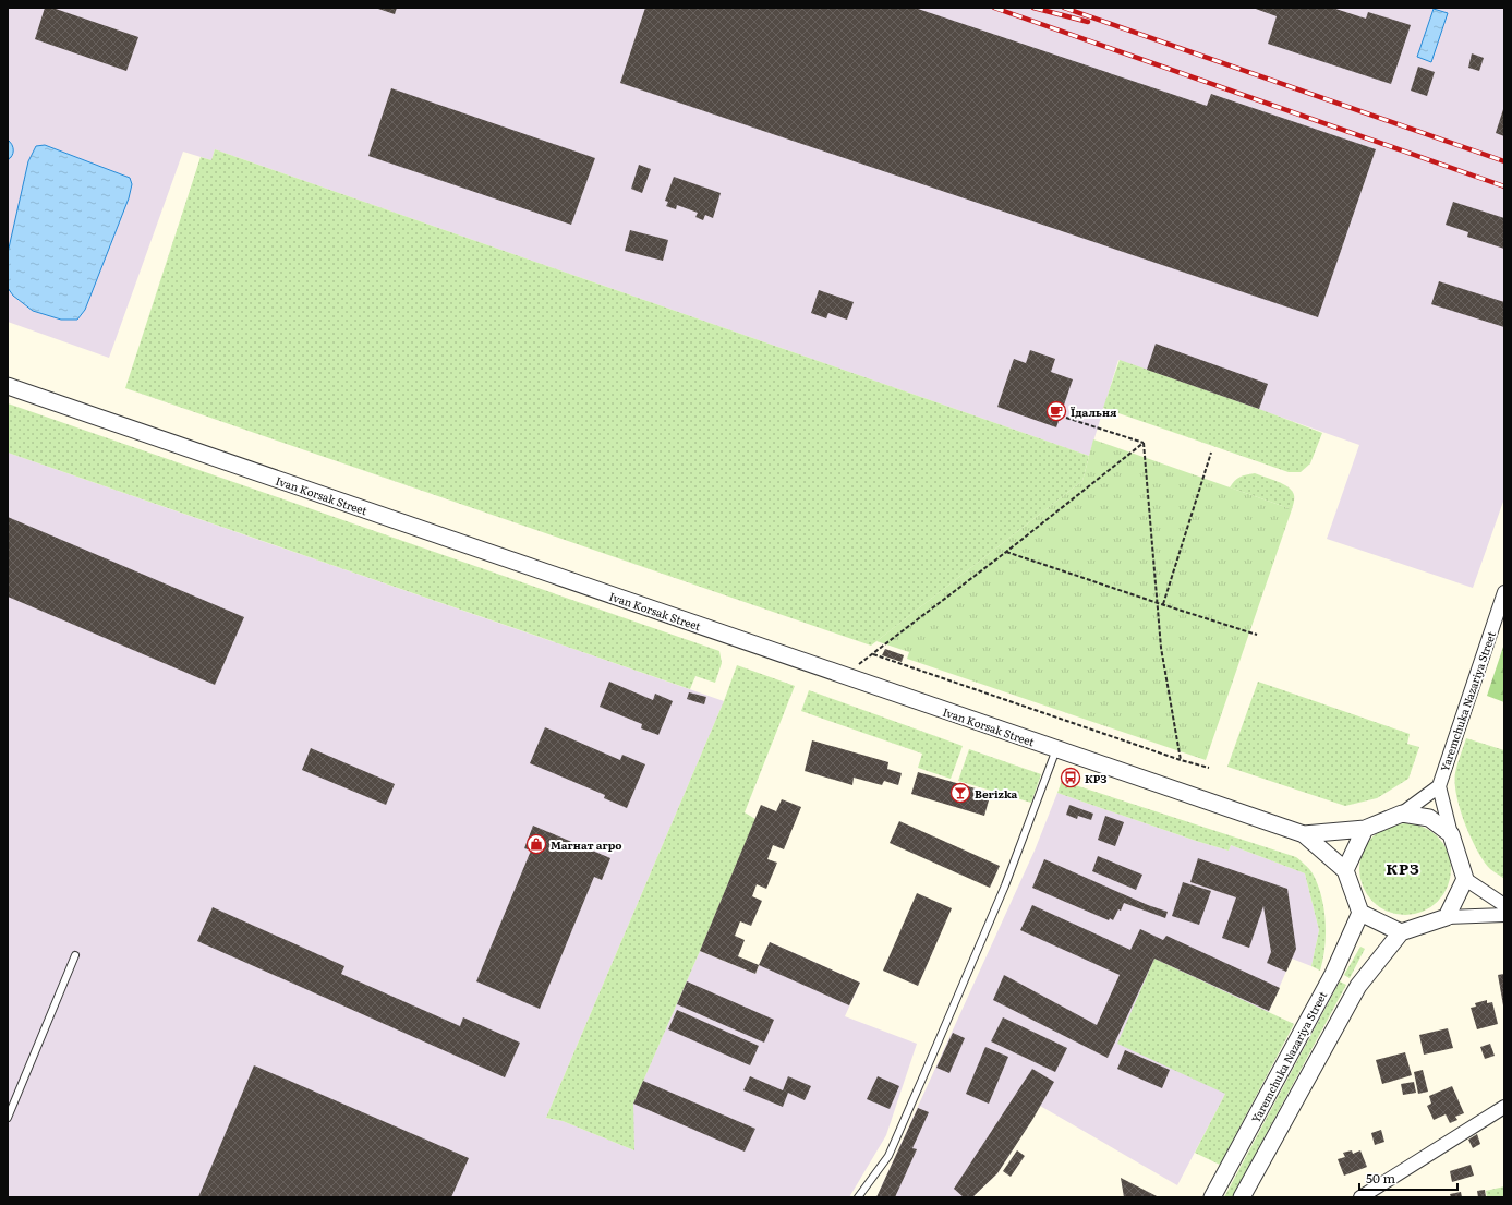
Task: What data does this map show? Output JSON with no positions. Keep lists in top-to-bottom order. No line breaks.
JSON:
{"streets":{"street":["Ivan Korsak Street","Yaremchuka Nazariya Street"]},"districts":["КРЗ"],"places":{"cafe":["Їдальня"],"bus stop":["КРЗ"],"bar":["Berizka"],"shop":["Магнат агро"]},"scale_bar":"50 m"}
